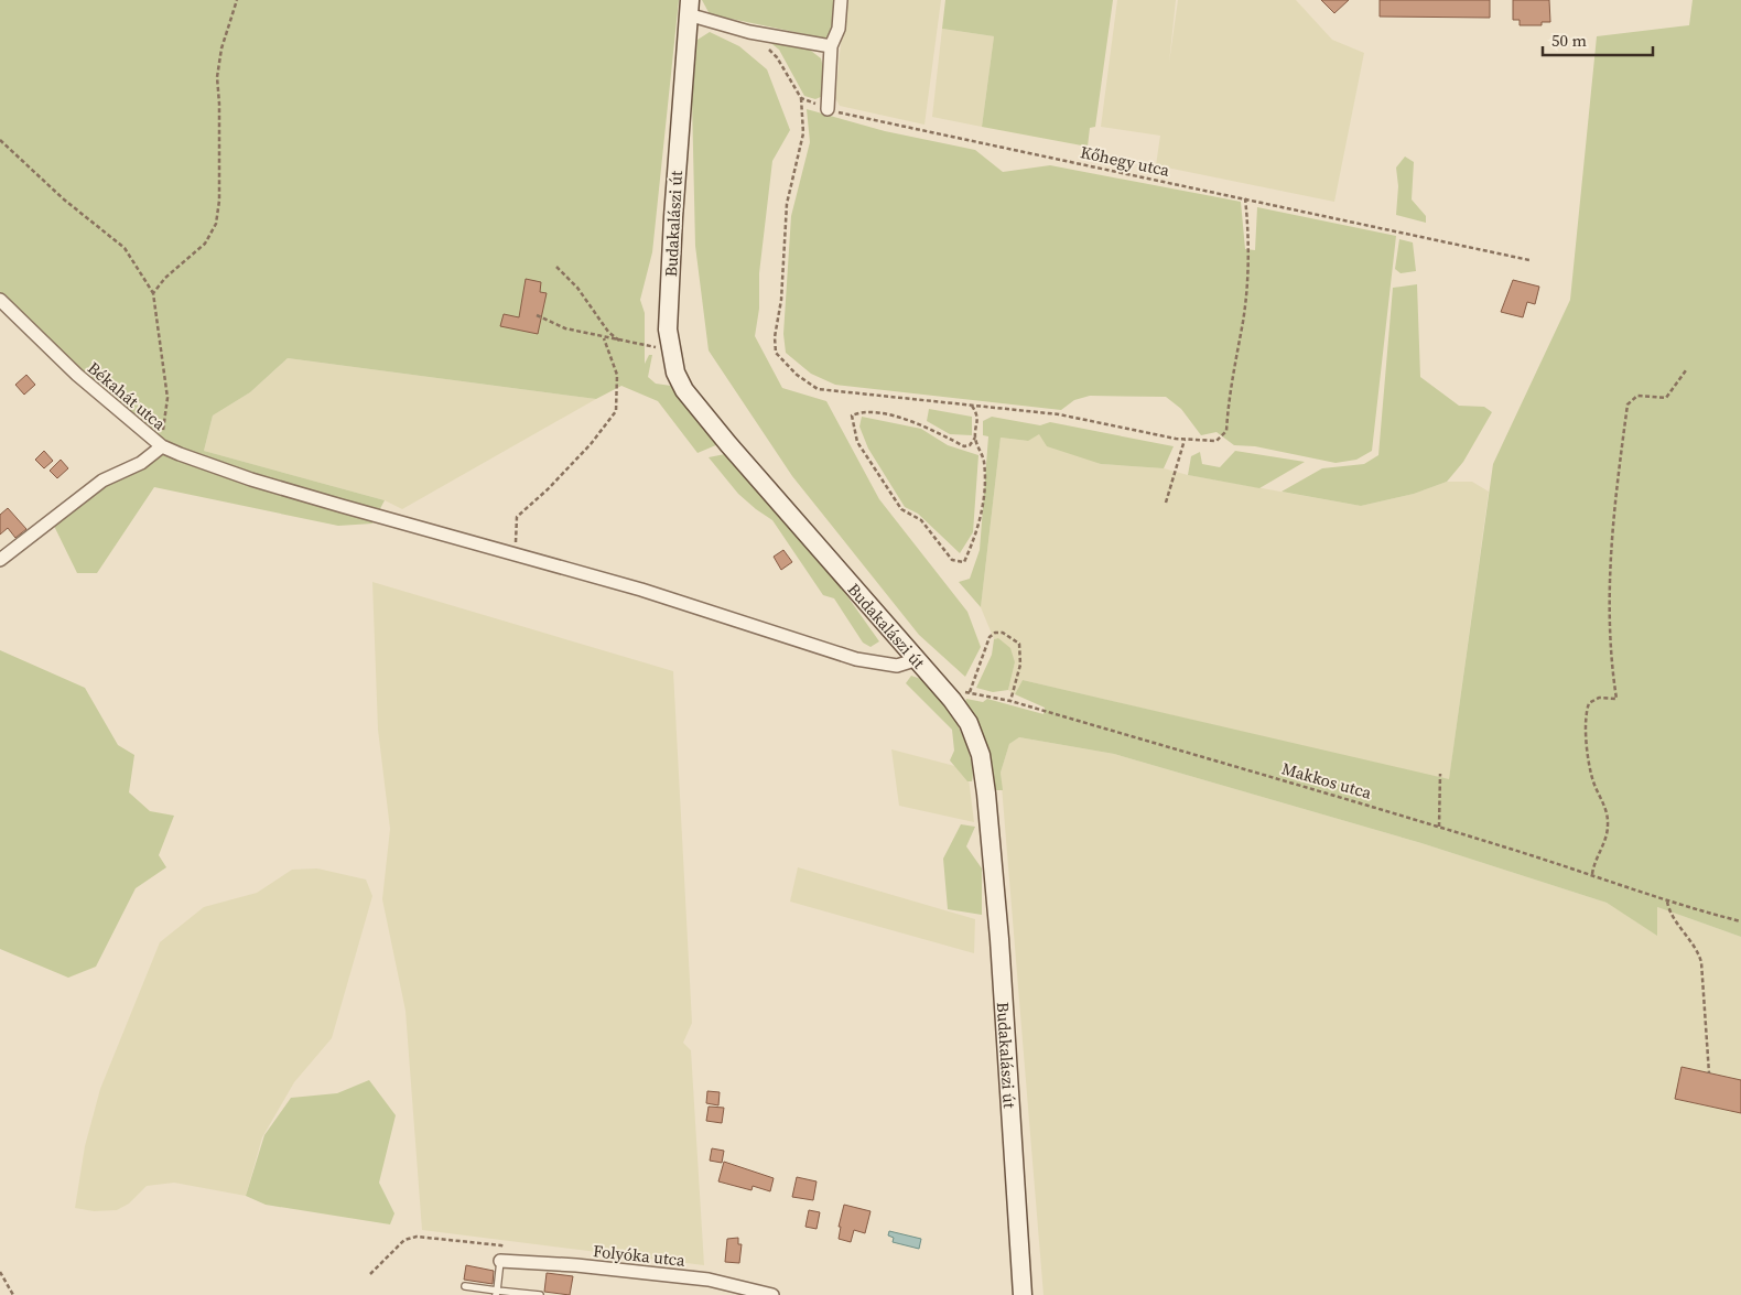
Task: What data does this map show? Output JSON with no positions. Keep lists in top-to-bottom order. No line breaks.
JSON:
{"streets":{"main road":["Budakalászi út"],"street":["Békahát utca","Folyóka utca"],"path":["Kőhegy utca","Makkos utca"]},"scale_bar":"50 m"}
